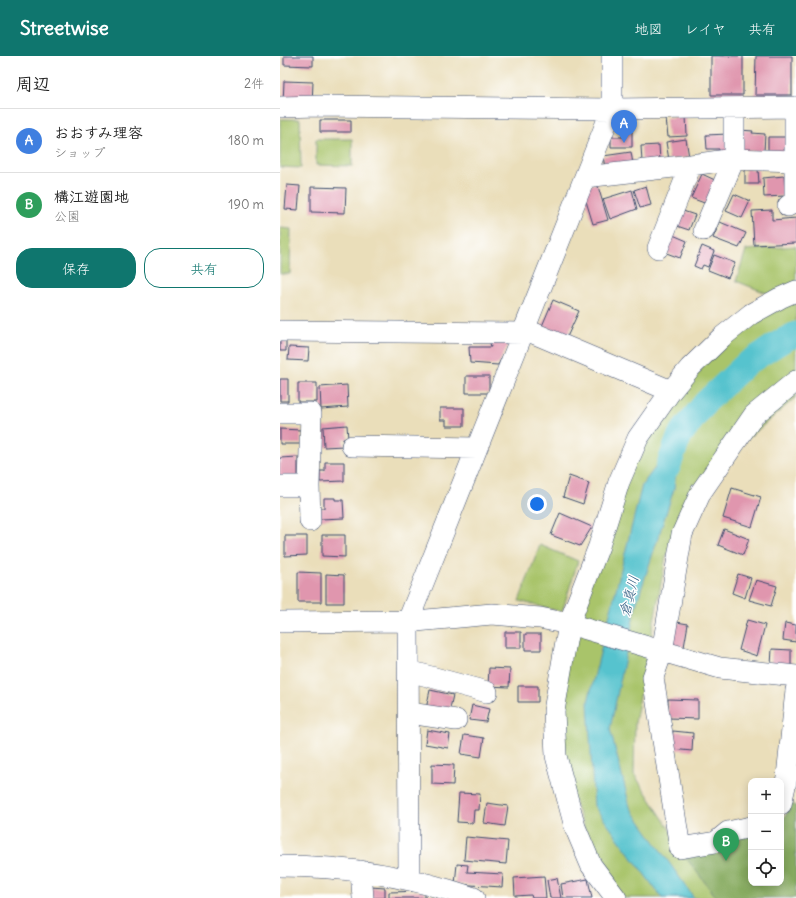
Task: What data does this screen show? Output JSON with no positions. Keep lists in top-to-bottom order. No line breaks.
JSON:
{"water":["倉真川"],"page":{"header":"Streetwise","nav":["地図","レイヤ","共有"],"heading":["周辺","2件"],"list":[{"mark":"A","name":"おおすみ理容","note":"ショップ","value":"180 m"},{"mark":"B","name":"構江遊園地","note":"公園","value":"190 m"}],"pins":["A","B"],"buttons":["保存","共有"],"map_buttons":["+","−"]}}
